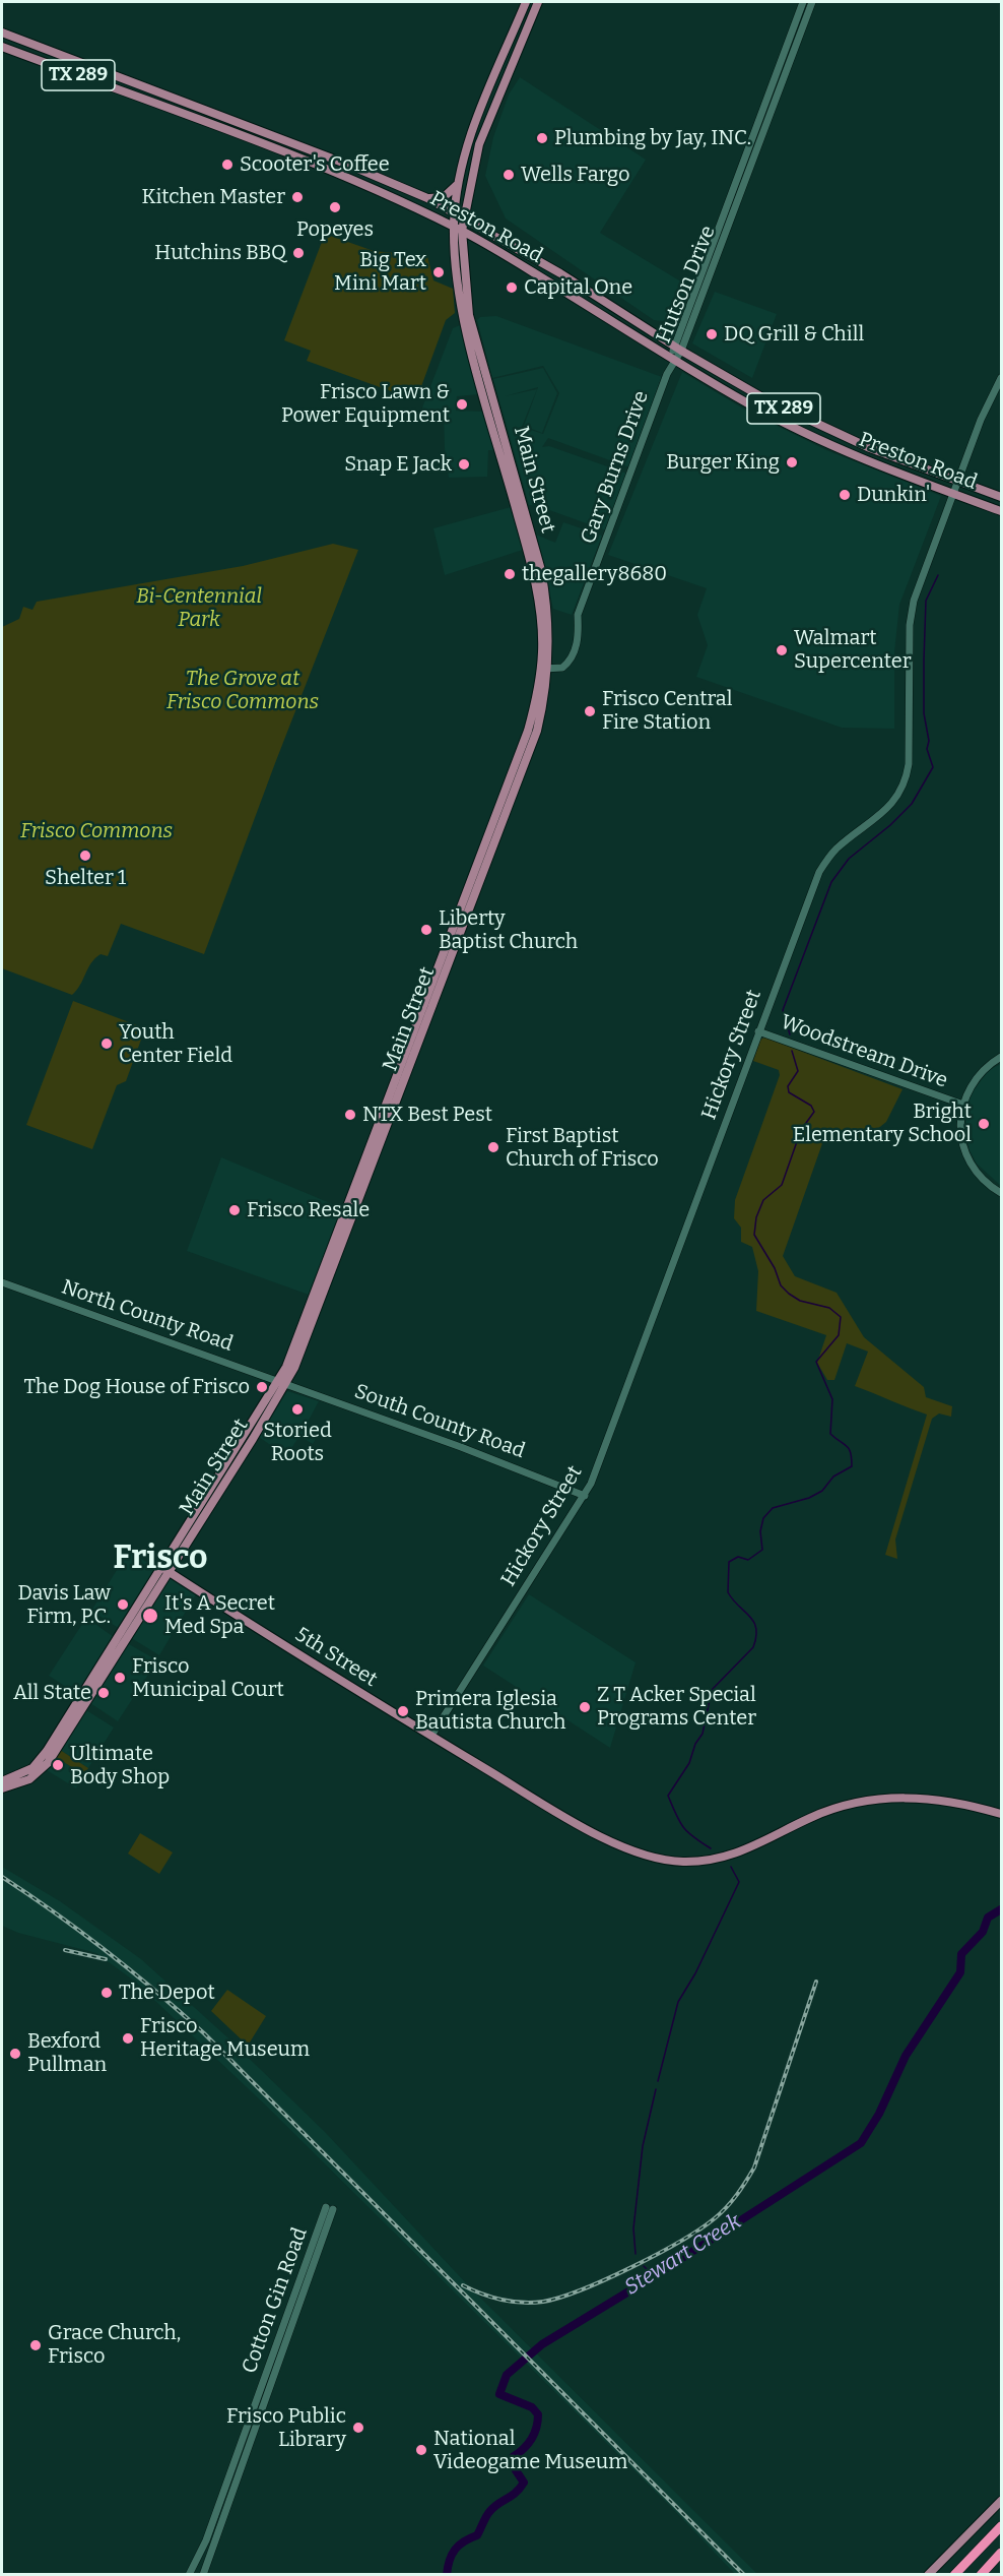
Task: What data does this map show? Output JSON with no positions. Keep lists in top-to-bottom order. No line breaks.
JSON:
{"streets":{"main road":["TX 289","Preston Road","Main Street","5th Street"],"street":["Hutson Drive","Gary Burns Drive","Woodstream Drive","Hickory Street","North County Road","South County Road","Cotton Gin Road"]},"crossings":[["Preston Road","Hutson Drive"],["Preston Road","Gary Burns Drive"],["Preston Road","Main Street"],["Preston Road","Hickory Street"],["Hutson Drive","Gary Burns Drive"],["Gary Burns Drive","Main Street"],["Main Street","North County Road"],["Main Street","South County Road"],["Main Street","5th Street"],["Woodstream Drive","Hickory Street"],["Hickory Street","South County Road"],["Hickory Street","5th Street"],["North County Road","South County Road"]],"districts":["Frisco"],"water":["Stewart Creek"],"parks":["Bi-Centennial Park","The Grove at Frisco Commons","Frisco Commons"],"places":["Plumbing by Jay, INC.","Scooter's Coffee","Wells Fargo","Kitchen Master","Popeyes","Hutchins BBQ","Big Tex Mini Mart","Capital One","DQ Grill & Chill","Frisco Lawn & Power Equipment","Burger King","Snap E Jack","Dunkin'","thegallery8680","Walmart Supercenter","Frisco Central Fire Station","Shelter 1","Liberty Baptist Church","Youth Center Field","NTX Best Pest","Bright Elementary School","First Baptist Church of Frisco","Frisco Resale","The Dog House of Frisco","Storied Roots","Davis Law Firm, P.C.","It's A Secret Med Spa","Frisco Municipal Court","All State","Z T Acker Special Programs Center","Primera Iglesia Bautista Church","Ultimate Body Shop","The Depot","Frisco Heritage Museum","Bexford Pullman","Grace Church, Frisco","Frisco Public Library","National Videogame Museum"]}
